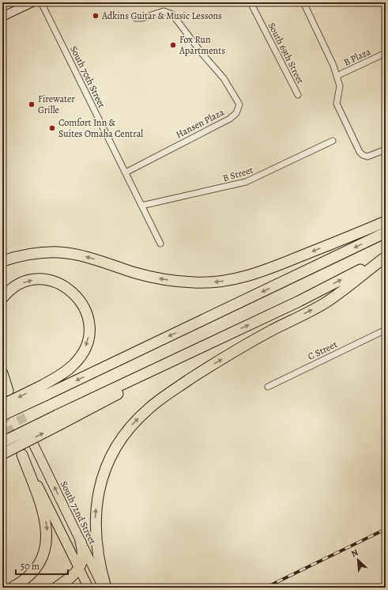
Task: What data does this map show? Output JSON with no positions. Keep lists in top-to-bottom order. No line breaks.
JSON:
{"streets":{"main road":["South 72nd Street"],"street":["South 69th Street","B Plaza","South 70th Street","Hansen Plaza","B Street","C Street"]},"crossings":[["South 70th Street","Hansen Plaza"],["South 70th Street","B Street"]],"places":["Adkins Guitar & Music Lessons","Fox Run Apartments","Firewater Grille","Comfort Inn & Suites Omaha Central"],"scale_bar":"50 m","north":"top left"}
